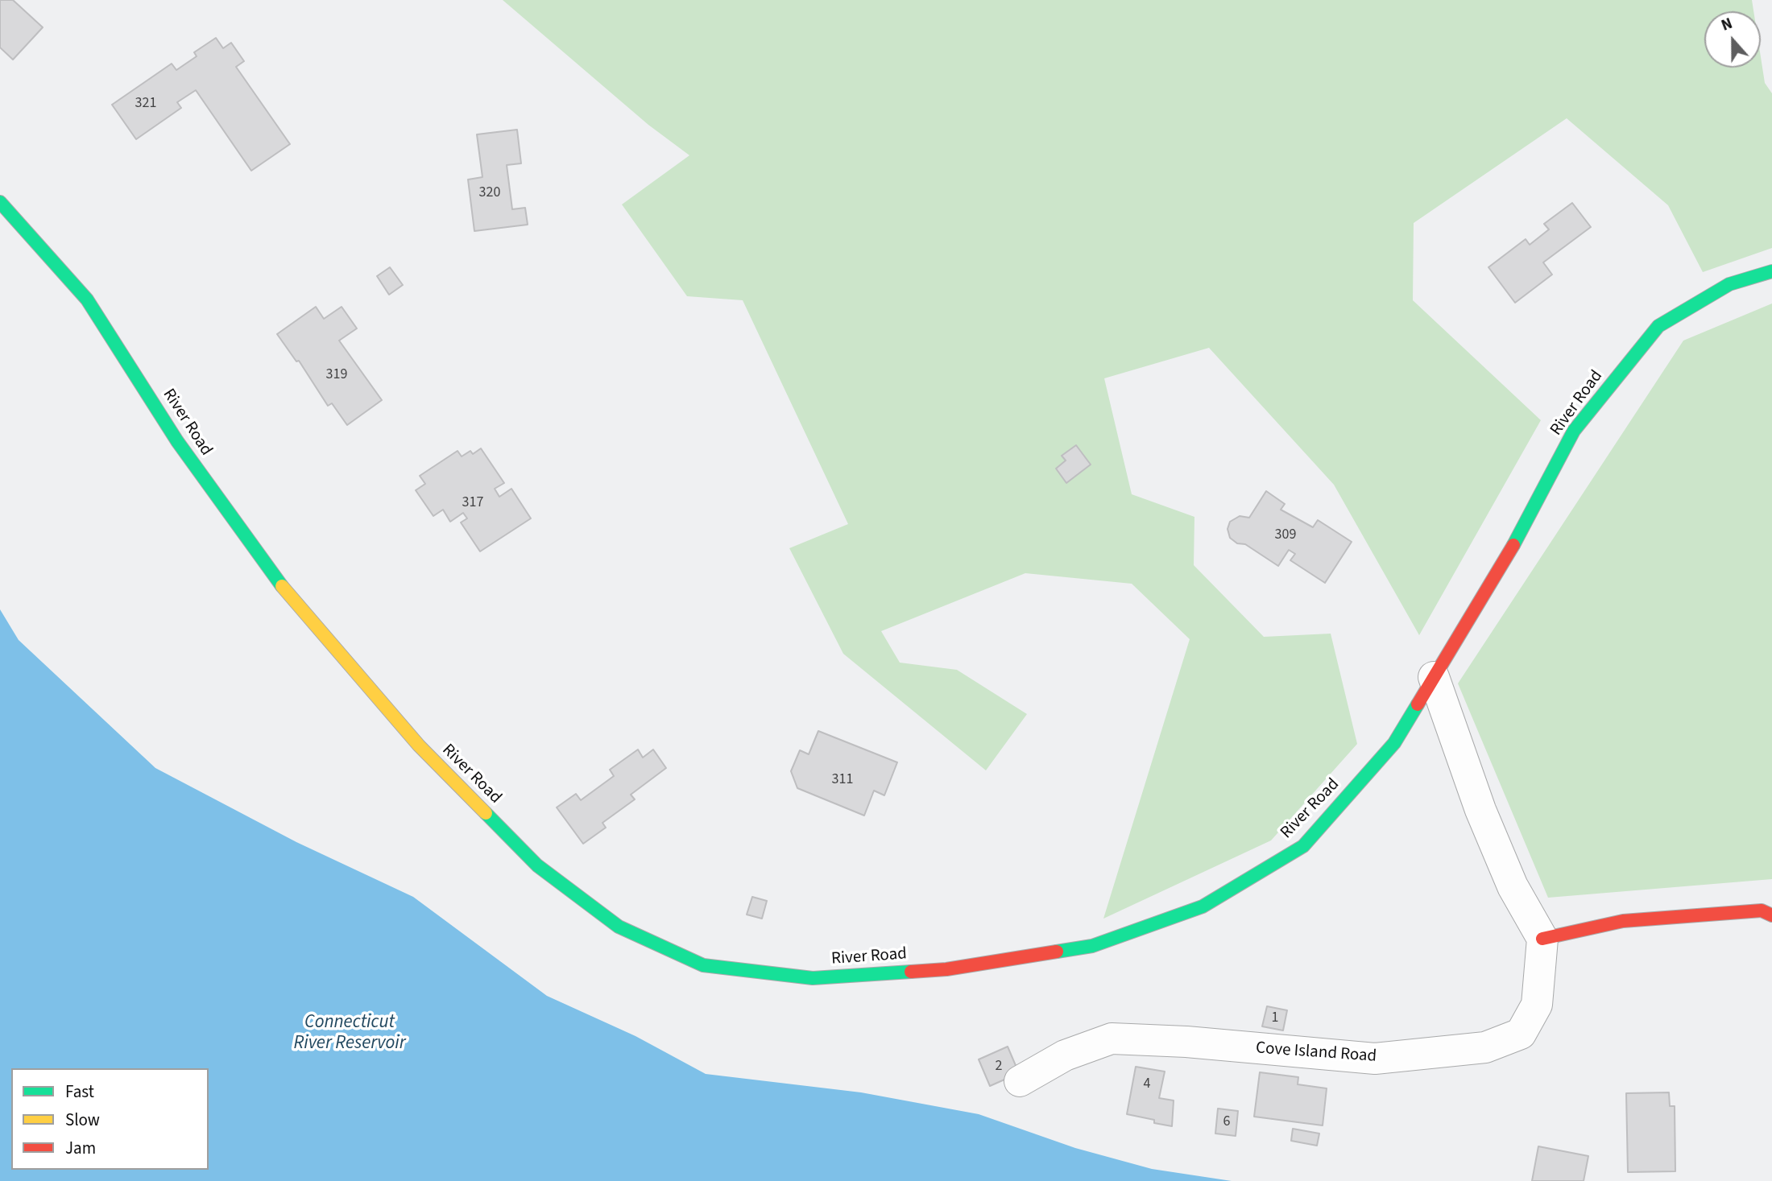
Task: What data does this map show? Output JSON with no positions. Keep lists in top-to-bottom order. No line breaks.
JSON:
{"streets":{"street":["River Road","Cove Island Road"]},"water":["Connecticut River Reservoir"],"house_numbers":["321","320","319","317","309","311","1","2","4","6"],"legend":["Fast","Slow","Jam"],"north":"top"}
